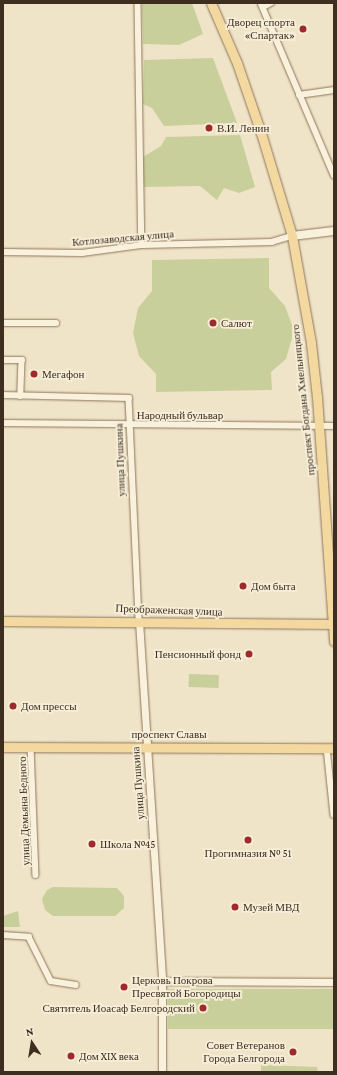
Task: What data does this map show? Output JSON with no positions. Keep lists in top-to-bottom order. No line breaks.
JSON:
{"streets":{"main road":["проспект Богдана Хмельницкого","Преображенская улица","проспект Славы"],"street":["Котлозаводская улица","Народный бульвар","улица Пушкина","улица Демьяна Бедного"]},"crossings":[["Котлозаводская улица","проспект Богдана Хмельницкого"],["проспект Богдана Хмельницкого","Народный бульвар"],["проспект Богдана Хмельницкого","Преображенская улица"],["Народный бульвар","улица Пушкина"],["улица Пушкина","Преображенская улица"],["улица Пушкина","проспект Славы"],["проспект Славы","улица Демьяна Бедного"]],"places":["Дворец спорта «Спартак»","В.И. Ленин","Салют","Мегафон","Дом быта","Пенсионный фонд","Дом прессы","Прогимназия № 51","Школа №45","Музей МВД","Церковь Покрова Пресвятой Богородицы","Святитель Иоасаф Белгородский","Совет Ветеранов Города Белгорода","Дом XIX века"],"north":"top"}
